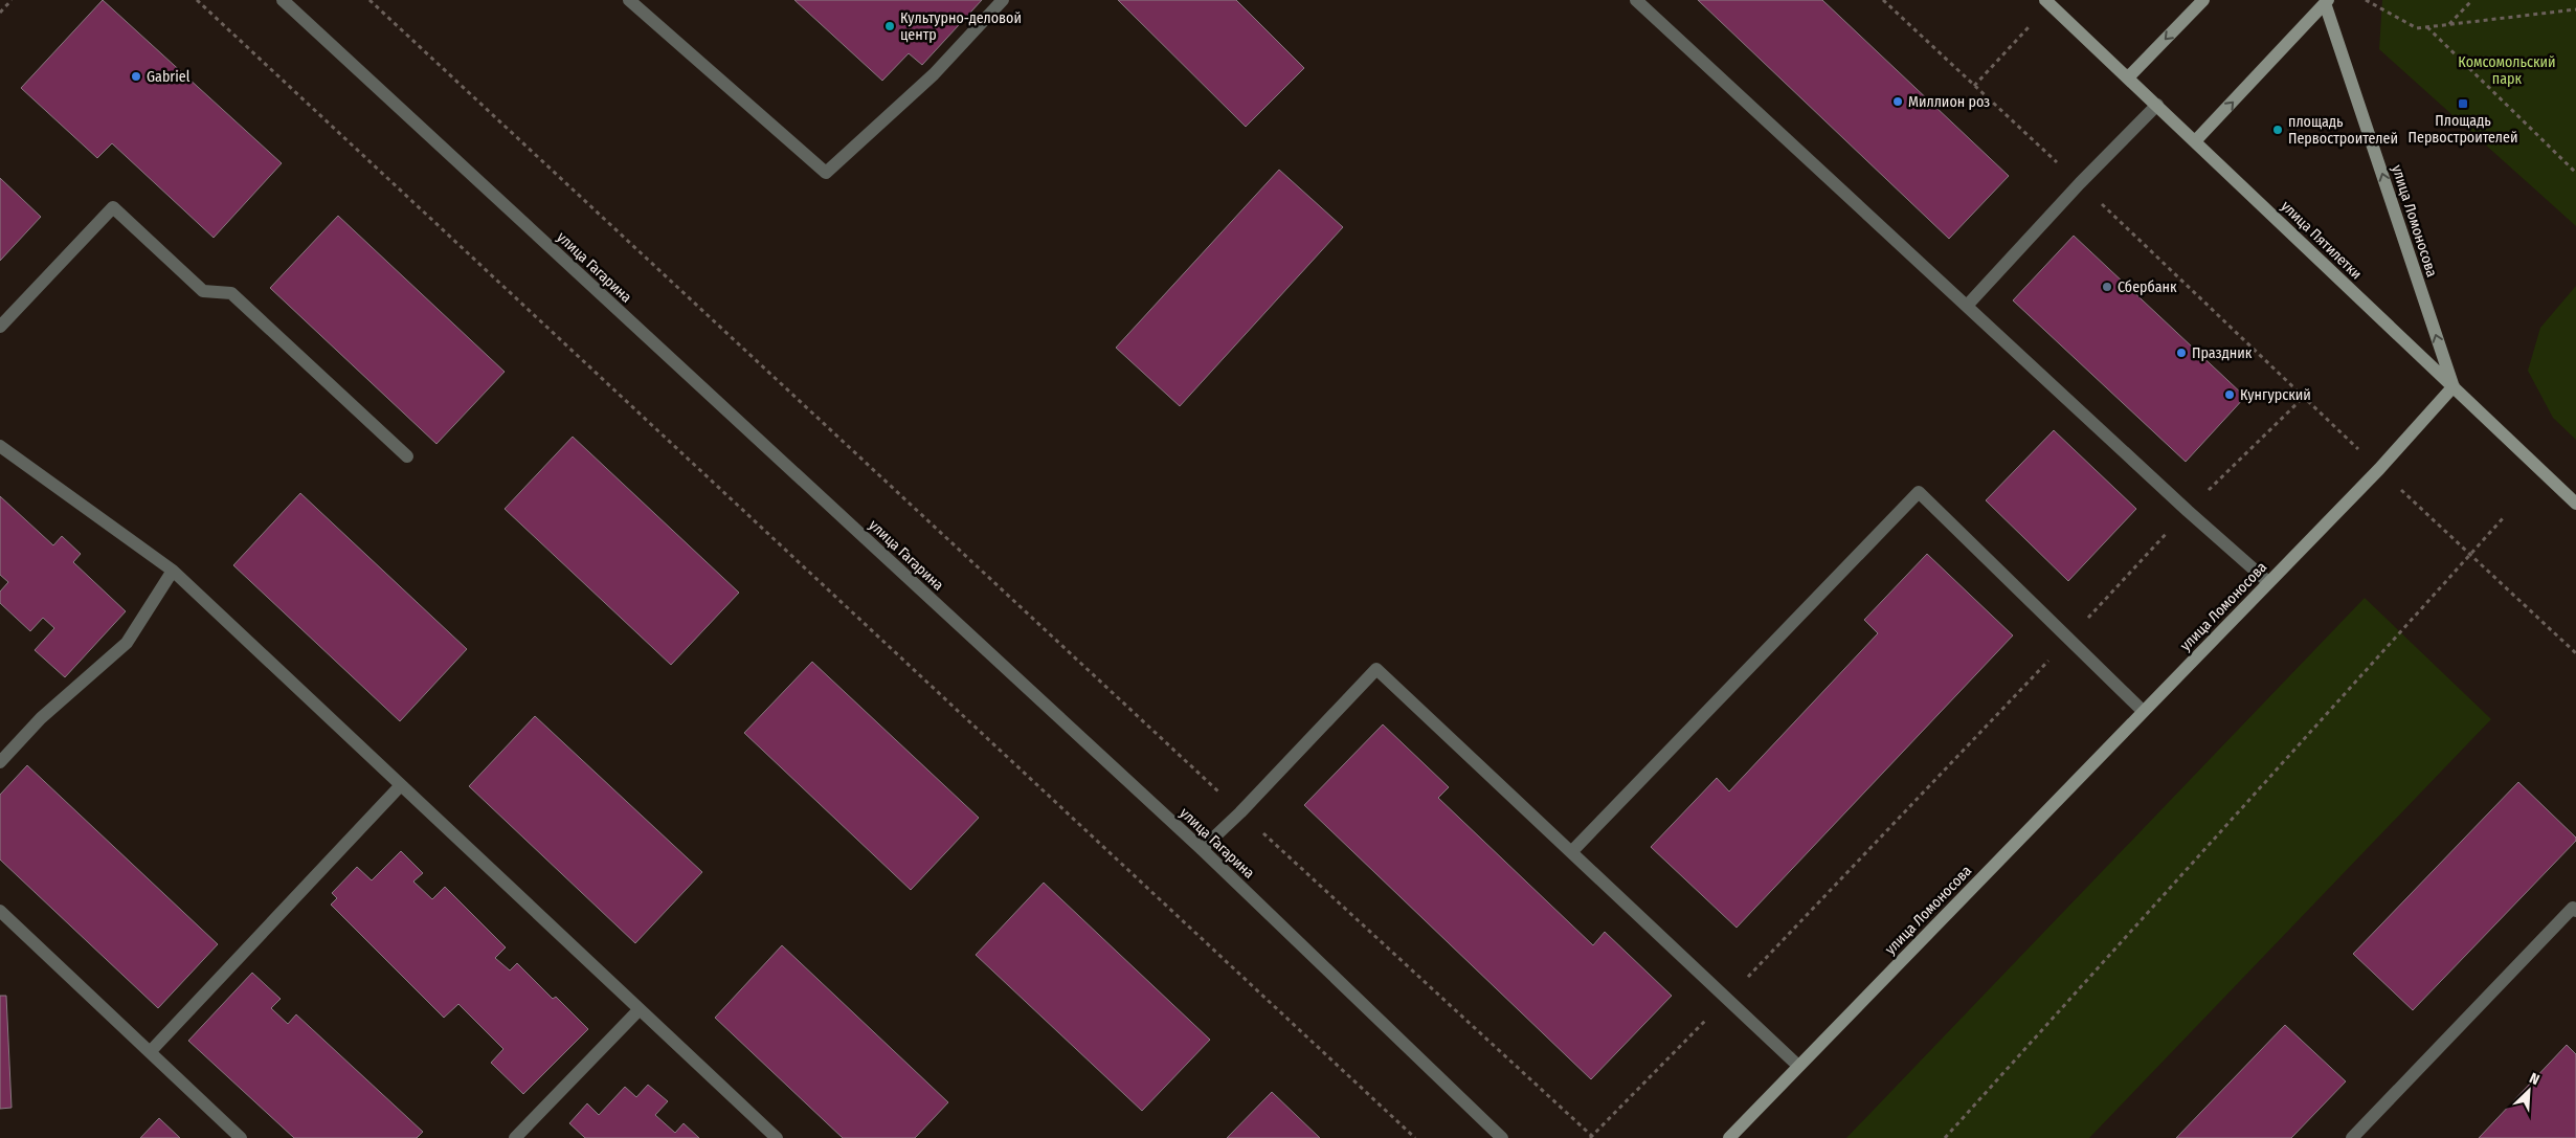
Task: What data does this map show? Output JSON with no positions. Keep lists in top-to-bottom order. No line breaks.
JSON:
{"streets":{"main road":["улица Ломоносова","улица Пятилетки"],"street":["улица Гагарина"]},"crossings":[["улица Ломоносова","улица Пятилетки"]],"parks":["Комсомольский парк"],"places":{"other":["Культурно-деловой центр","Gabriel","Миллион роз","площадь Первостроителей","Сбербанк","Праздник","Кунгурский"],"transit":["Площадь Первостроителей"]},"north":"top right"}
